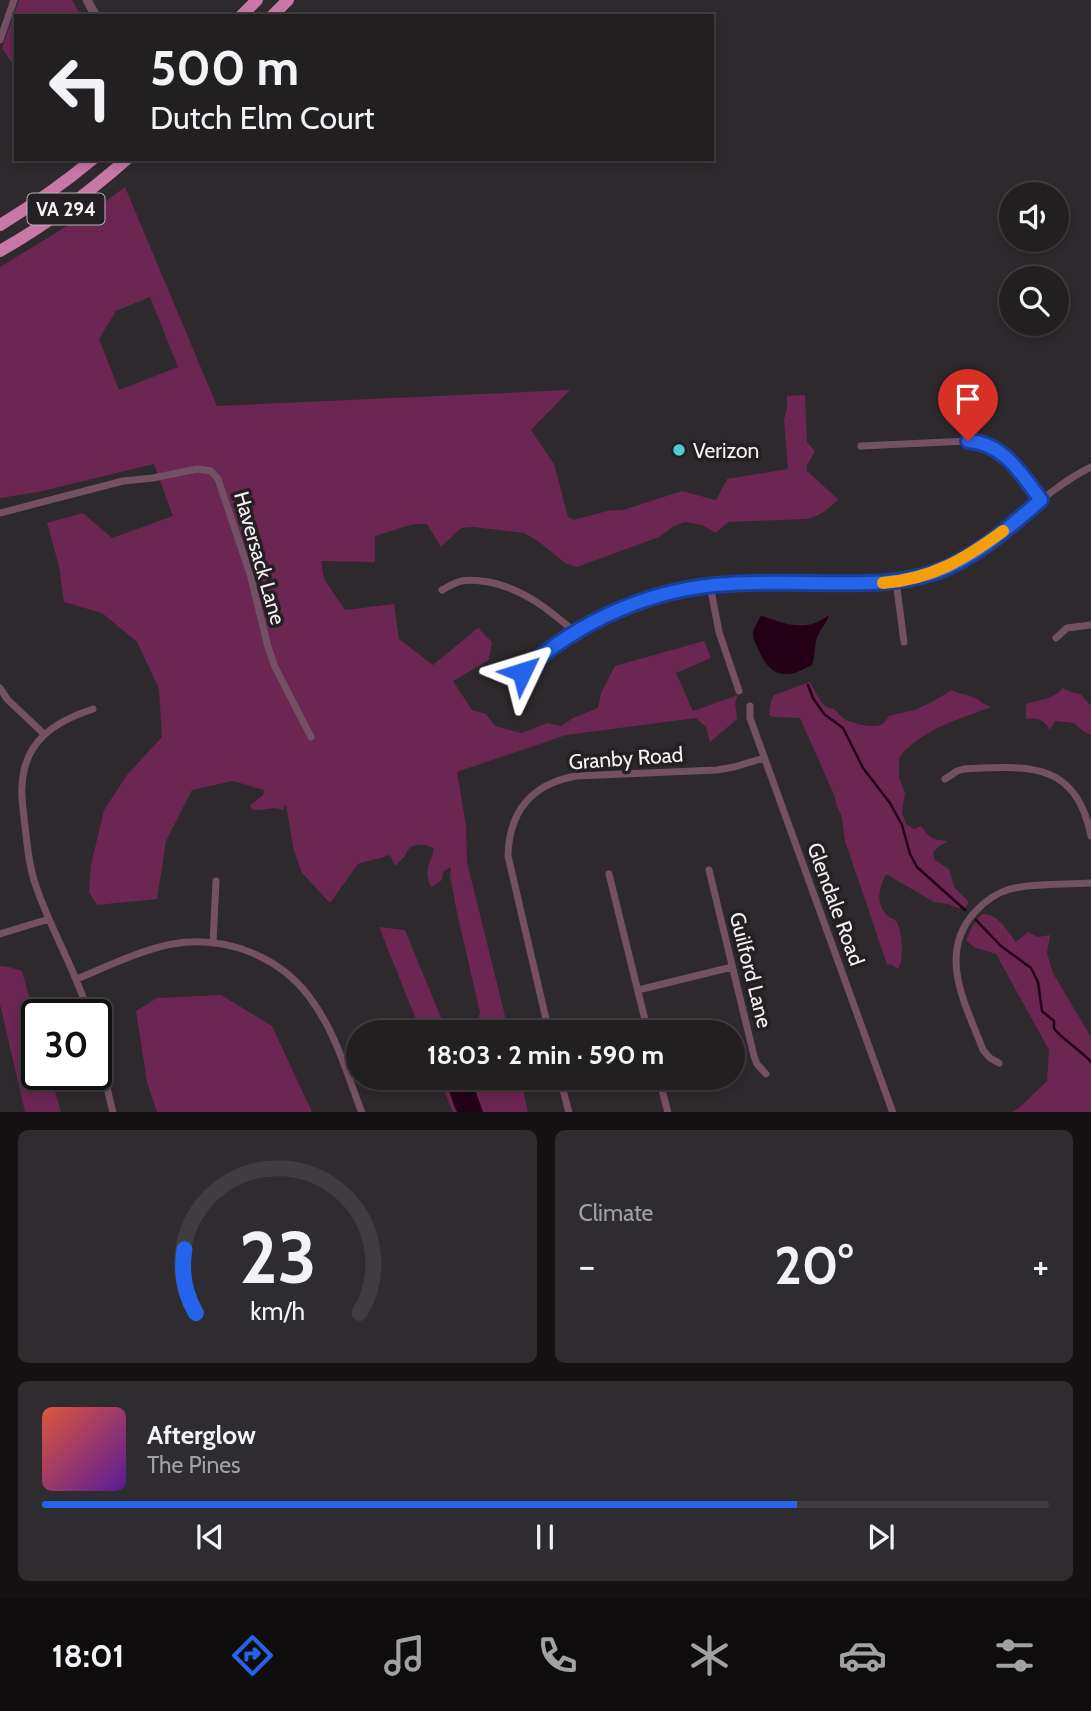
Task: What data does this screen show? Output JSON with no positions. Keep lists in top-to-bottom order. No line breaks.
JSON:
{"streets":{"highway":["VA 294"],"street":["Haversack Lane","Granby Road","Glendale Road","Guilford Lane"]},"crossings":[["Granby Road","Glendale Road"]],"places":["Verizon"],"page":{"turn":["500 m","Dutch Elm Court"],"limit":"30","trip":"18:03 · 2 min · 590 m","tile":"Climate","heat":["−","20°","+"],"song":["Afterglow","The Pines"],"tabs":"18:01","gauge":["23","km/h"]}}
